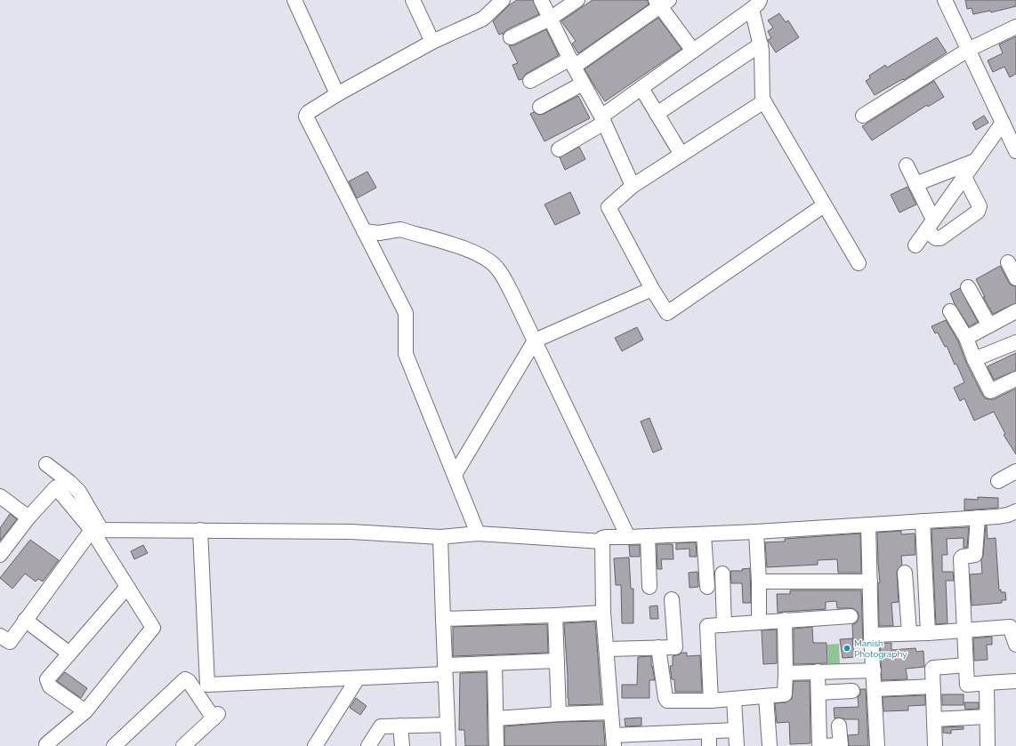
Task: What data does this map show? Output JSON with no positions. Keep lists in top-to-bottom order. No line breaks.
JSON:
{"places":["Manish Photography"]}
